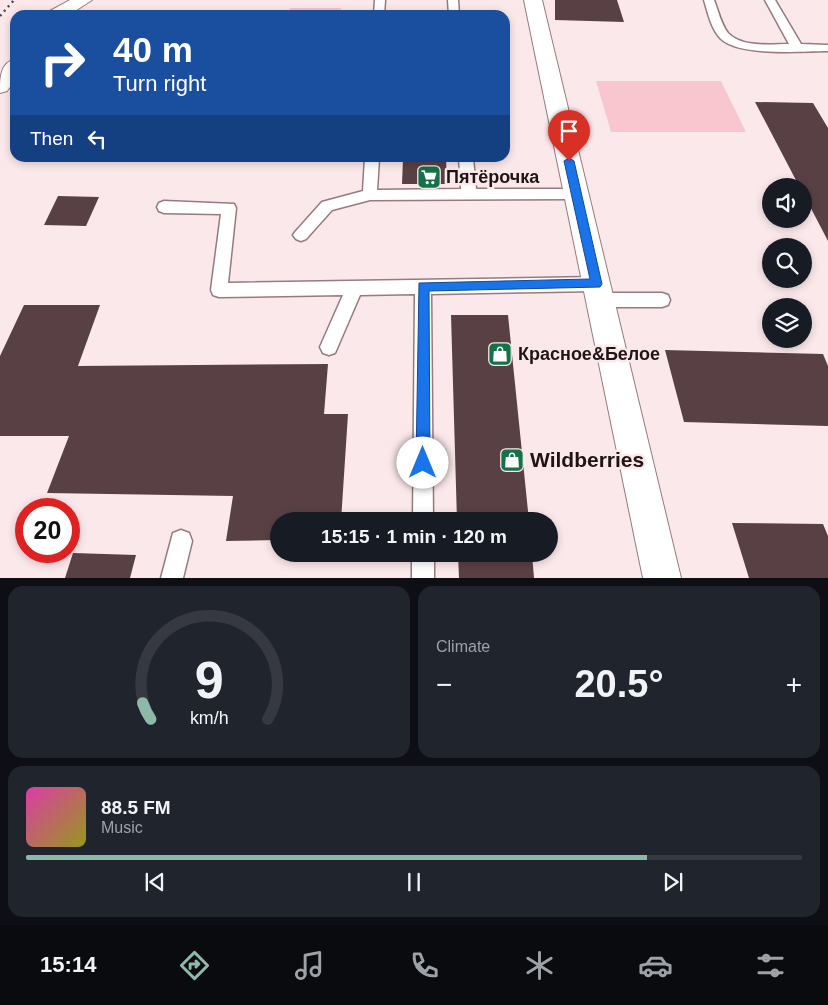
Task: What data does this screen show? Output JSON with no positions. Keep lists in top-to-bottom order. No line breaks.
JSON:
{"places":{"supermarket":["Пятёрочка"],"shop":["Красное&Белое","Wildberries"]},"page":{"turn":["40 m","Turn right"],"then":"Then","limit":"20","trip":"15:15 · 1 min · 120 m","tile":"Climate","heat":["−","20.5°","+"],"song":["88.5 FM","Music"],"tabs":"15:14","gauge":["9","km/h"]}}
